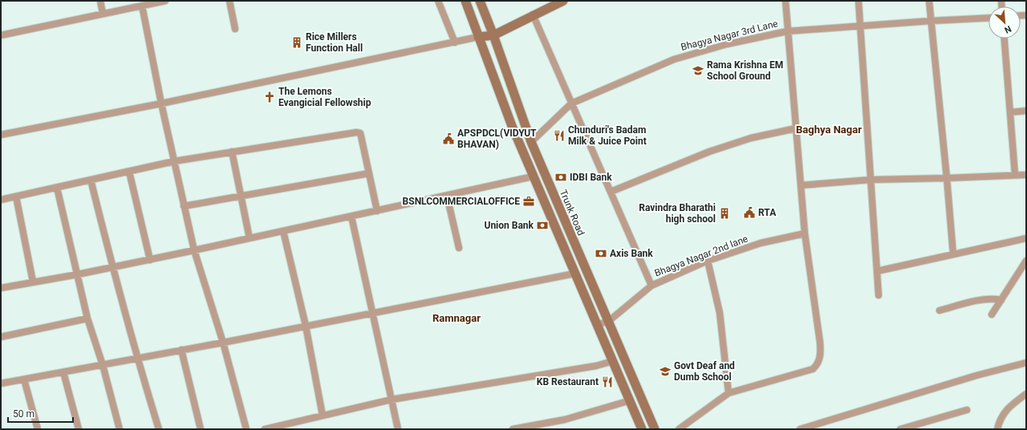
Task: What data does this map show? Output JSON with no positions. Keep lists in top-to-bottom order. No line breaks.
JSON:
{"streets":{"main road":["Trunk Road"],"street":["Bhagya Nagar 3rd Lane","Bhagya Nagar 2nd lane"]},"crossings":[["Bhagya Nagar 3rd Lane","Trunk Road"],["Trunk Road","Bhagya Nagar 2nd lane"]],"districts":["Baghya Nagar","Ramnagar"],"places":{"building":["Rice Millers Function Hall","Ravindra Bharathi high school"],"school or university":["Rama Krishna EM School Ground","Govt Deaf and Dumb School"],"church":["The Lemons Evangicial Fellowship"],"restaurant":["Chunduri's Badam Milk & Juice Point","KB Restaurant"],"public building":["APSPDCL(VIDYUT BHAVAN)","RTA"],"bank":["IDBI Bank","Union Bank","Axis Bank"],"office":["BSNLCOMMERCIALOFFICE"]},"scale_bar":"50 m","north":"bottom right"}
